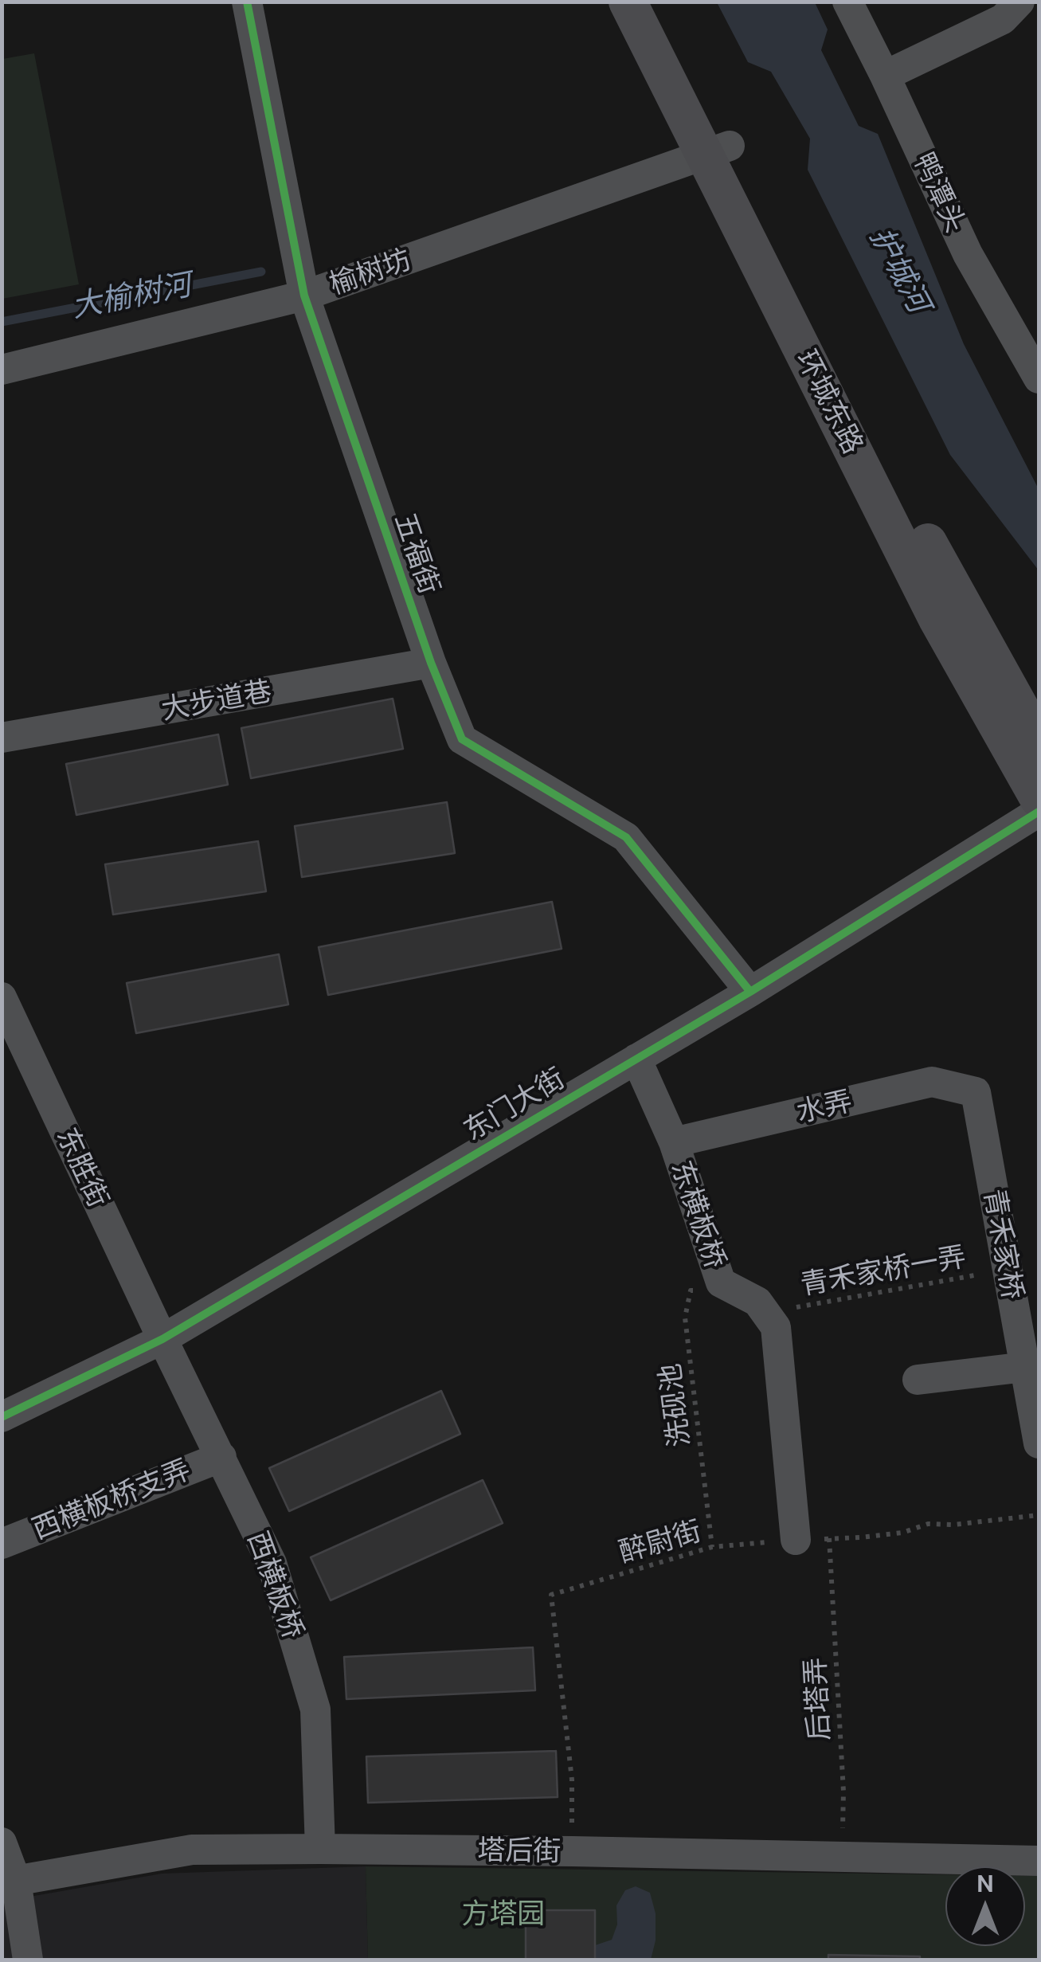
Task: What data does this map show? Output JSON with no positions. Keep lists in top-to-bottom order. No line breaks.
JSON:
{"streets":{"main road":["环城东路"],"street":["鸭潭头","榆树坊","五福街","大步道巷","东门大街","水弄","东胜街","东横板桥","青禾家桥","西横板桥支弄","西横板桥","塔后街"],"path":["青禾家桥一弄","洗砚池","醉尉街","后塔弄"]},"crossings":[["榆树坊","环城东路"],["榆树坊","五福街"],["五福街","大步道巷"],["五福街","东门大街"],["东门大街","东胜街"],["东门大街","东横板桥"],["东门大街","西横板桥"],["水弄","东横板桥"],["水弄","青禾家桥"],["东胜街","西横板桥"],["东横板桥","青禾家桥一弄"],["东横板桥","洗砚池"],["青禾家桥","青禾家桥一弄"],["洗砚池","醉尉街"],["西横板桥支弄","西横板桥"],["醉尉街","后塔弄"],["醉尉街","塔后街"],["西横板桥","塔后街"],["后塔弄","塔后街"]],"water":["护城河","大榆树河"],"parks":["方塔园"],"north":"top"}
